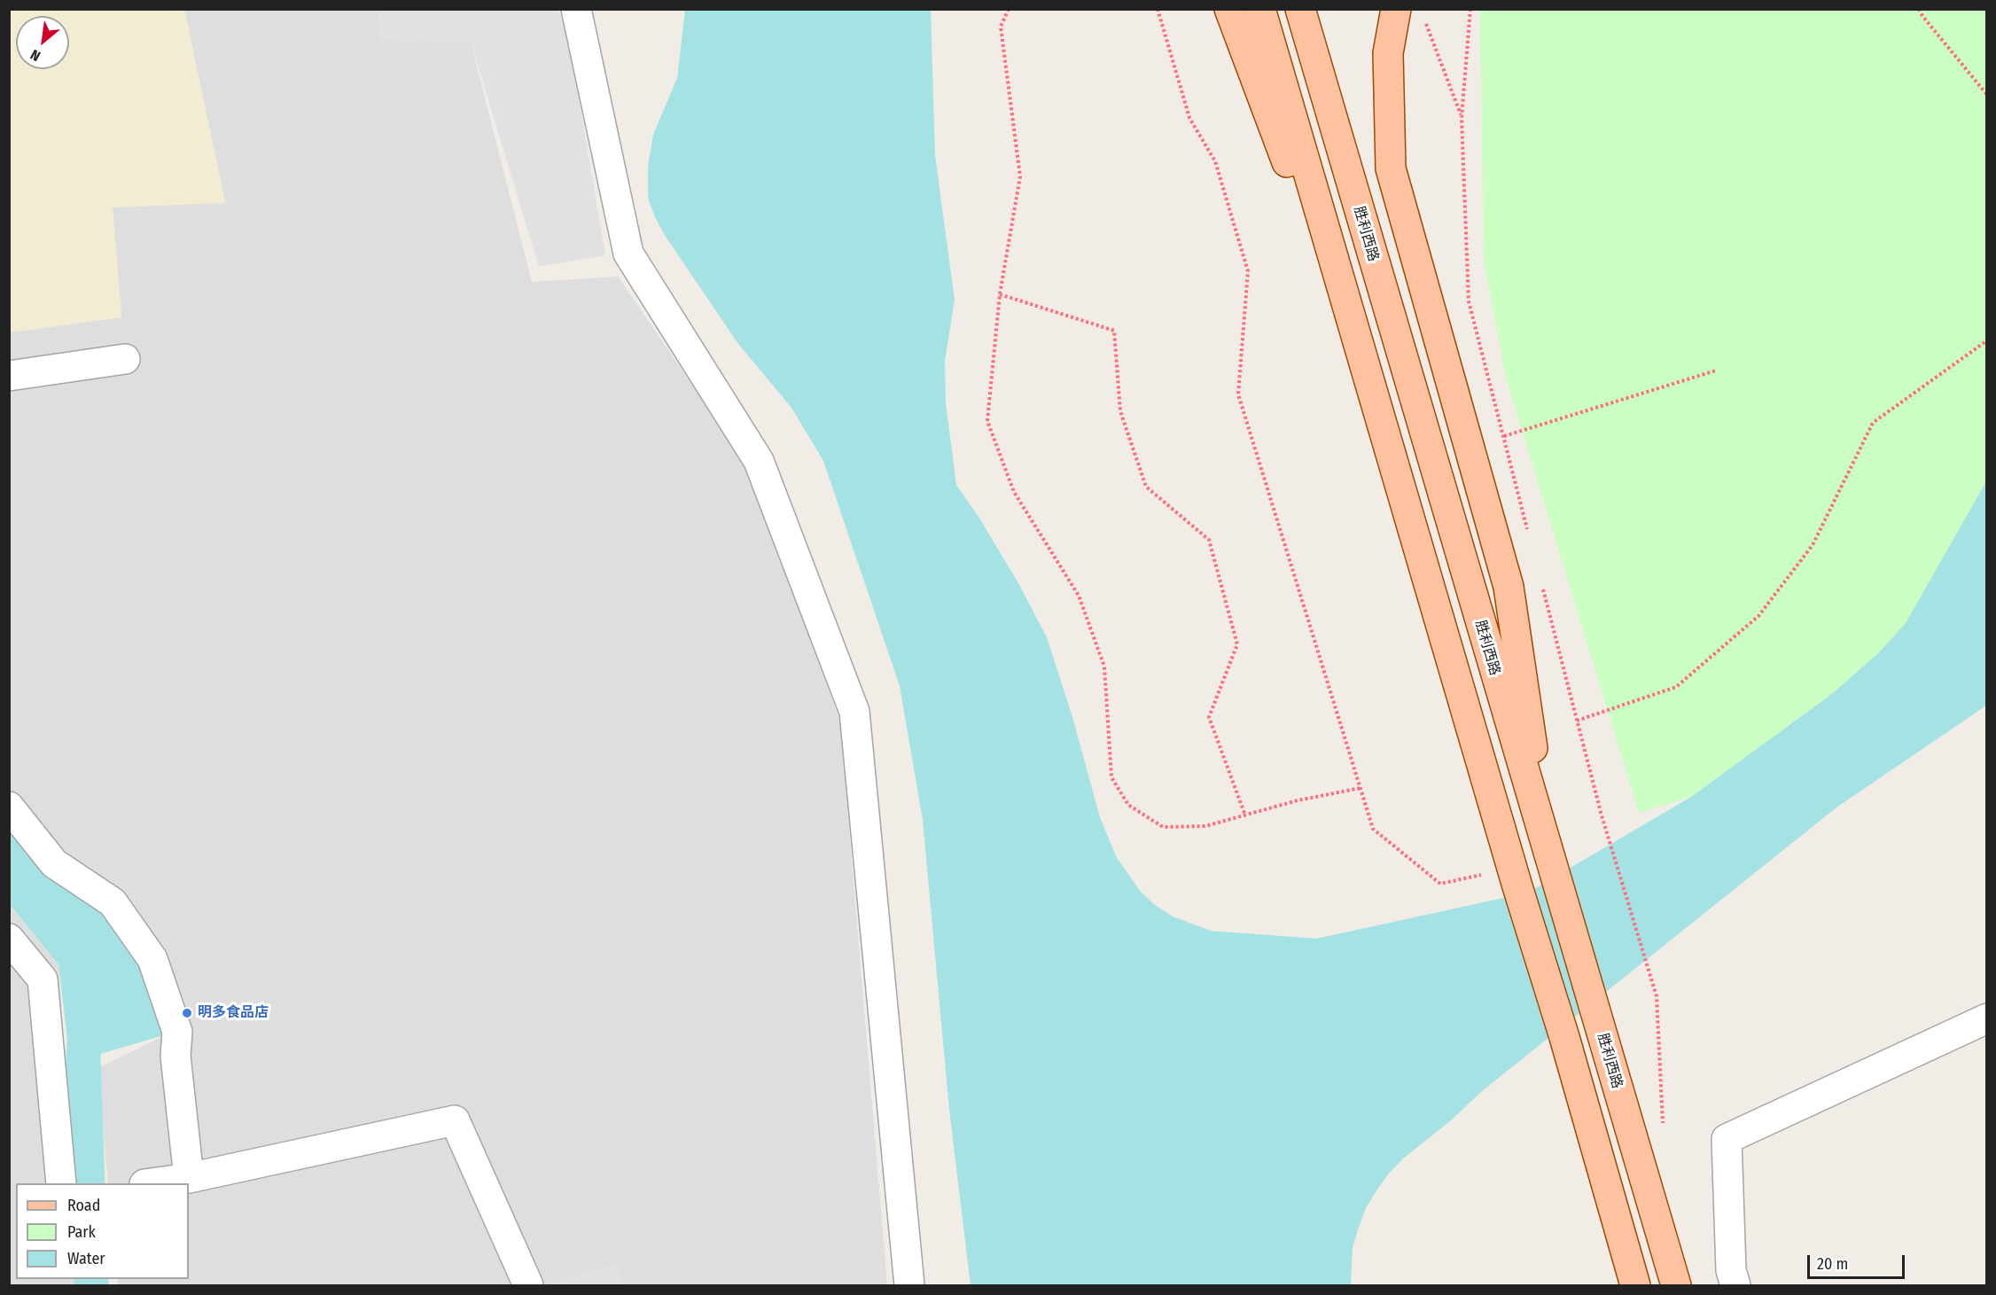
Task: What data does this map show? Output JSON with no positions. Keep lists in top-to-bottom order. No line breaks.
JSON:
{"streets":{"main road":["胜利西路"]},"places":["明多食品店"],"legend":["Road","Park","Water"],"scale_bar":"20 m","north":"bottom left"}
